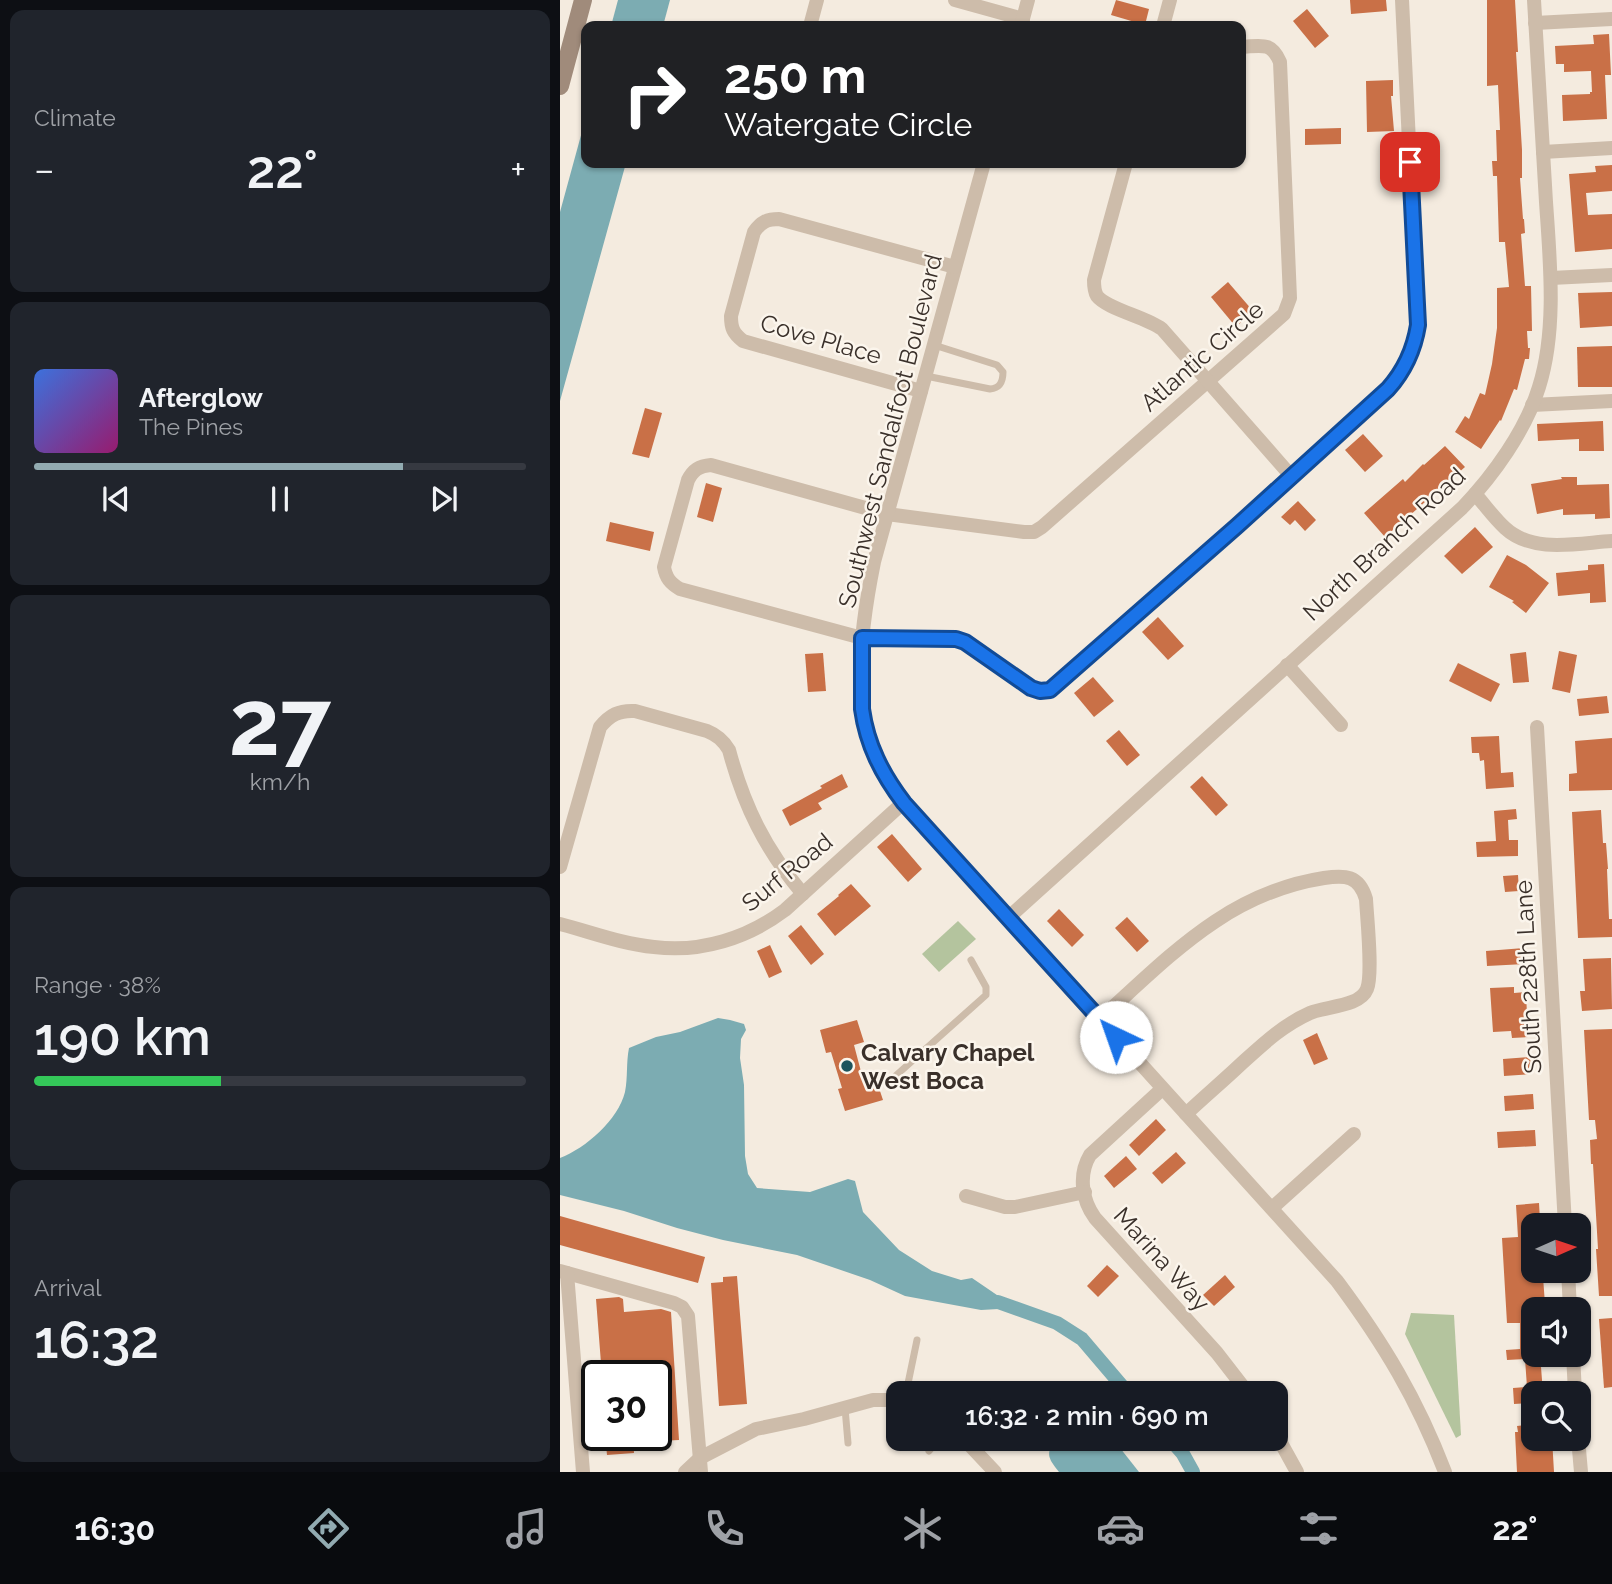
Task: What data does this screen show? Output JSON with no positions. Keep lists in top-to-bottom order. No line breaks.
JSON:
{"streets":{"street":["Cove Place","Atlantic Circle","Southwest Sandalfoot Boulevard","North Branch Road","Surf Road","South 228th Lane","Marina Way"]},"crossings":[["Cove Place","Southwest Sandalfoot Boulevard"],["Atlantic Circle","Southwest Sandalfoot Boulevard"],["Southwest Sandalfoot Boulevard","North Branch Road"],["Southwest Sandalfoot Boulevard","Surf Road"],["Southwest Sandalfoot Boulevard","Marina Way"]],"places":["Calvary Chapel West Boca"],"north":"right","page":{"tile":["Climate",["27","km/h"],["Range · 38%","190 km"],["Arrival","16:32"]],"turn":["250 m","Watergate Circle"],"heat":["−","22°","+"],"song":["Afterglow","The Pines"],"limit":"30","trip":"16:32 · 2 min · 690 m","tabs":["16:30","22°"]}}
